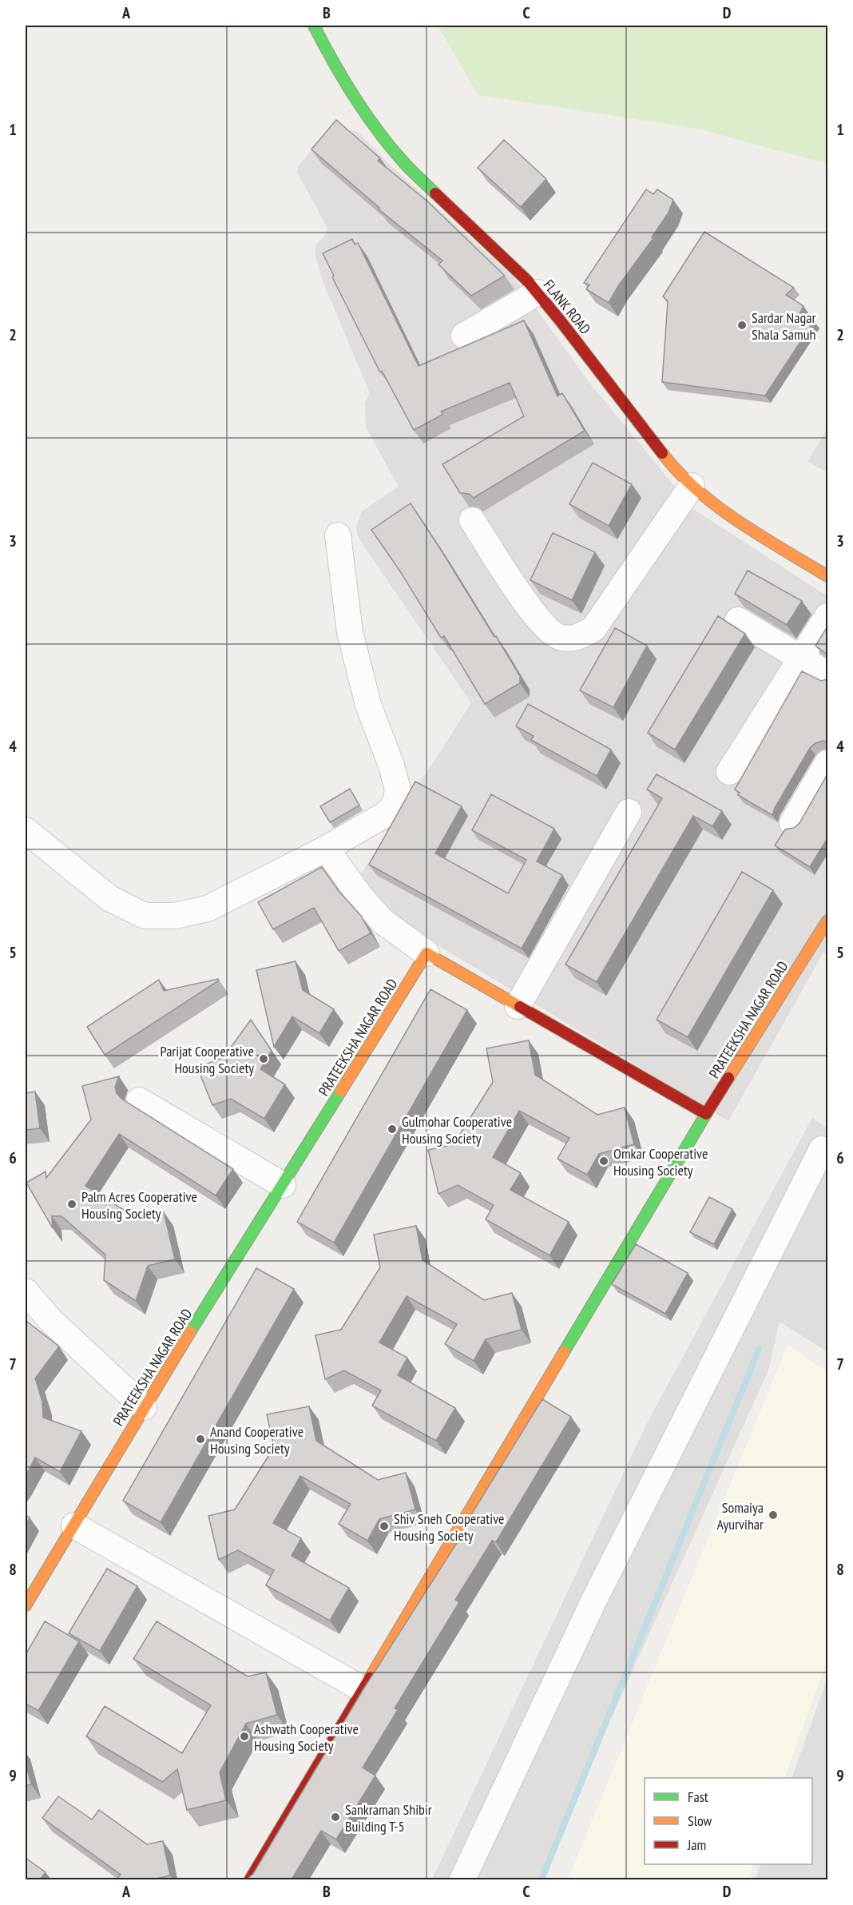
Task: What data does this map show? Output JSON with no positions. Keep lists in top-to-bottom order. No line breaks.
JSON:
{"streets":{"street":["FLANK ROAD","PRATEEKSHA NAGAR ROAD"]},"places":["Sardar Nagar Shala Samuh","Parijat Cooperative Housing Society","Gulmohar Cooperative Housing Society","Omkar Cooperative Housing Society","Palm Acres Cooperative Housing Society","Anand Cooperative Housing Society","Somaiya Ayurvihar","Shiv Sneh Cooperative Housing Society","Ashwath Cooperative Housing Society","Sankraman Shibir Building T-5"],"legend":["Fast","Slow","Jam"],"grid":{"columns":["A","B","C","D"],"rows":["1","2","3","4","5","6","7","8","9"]}}
